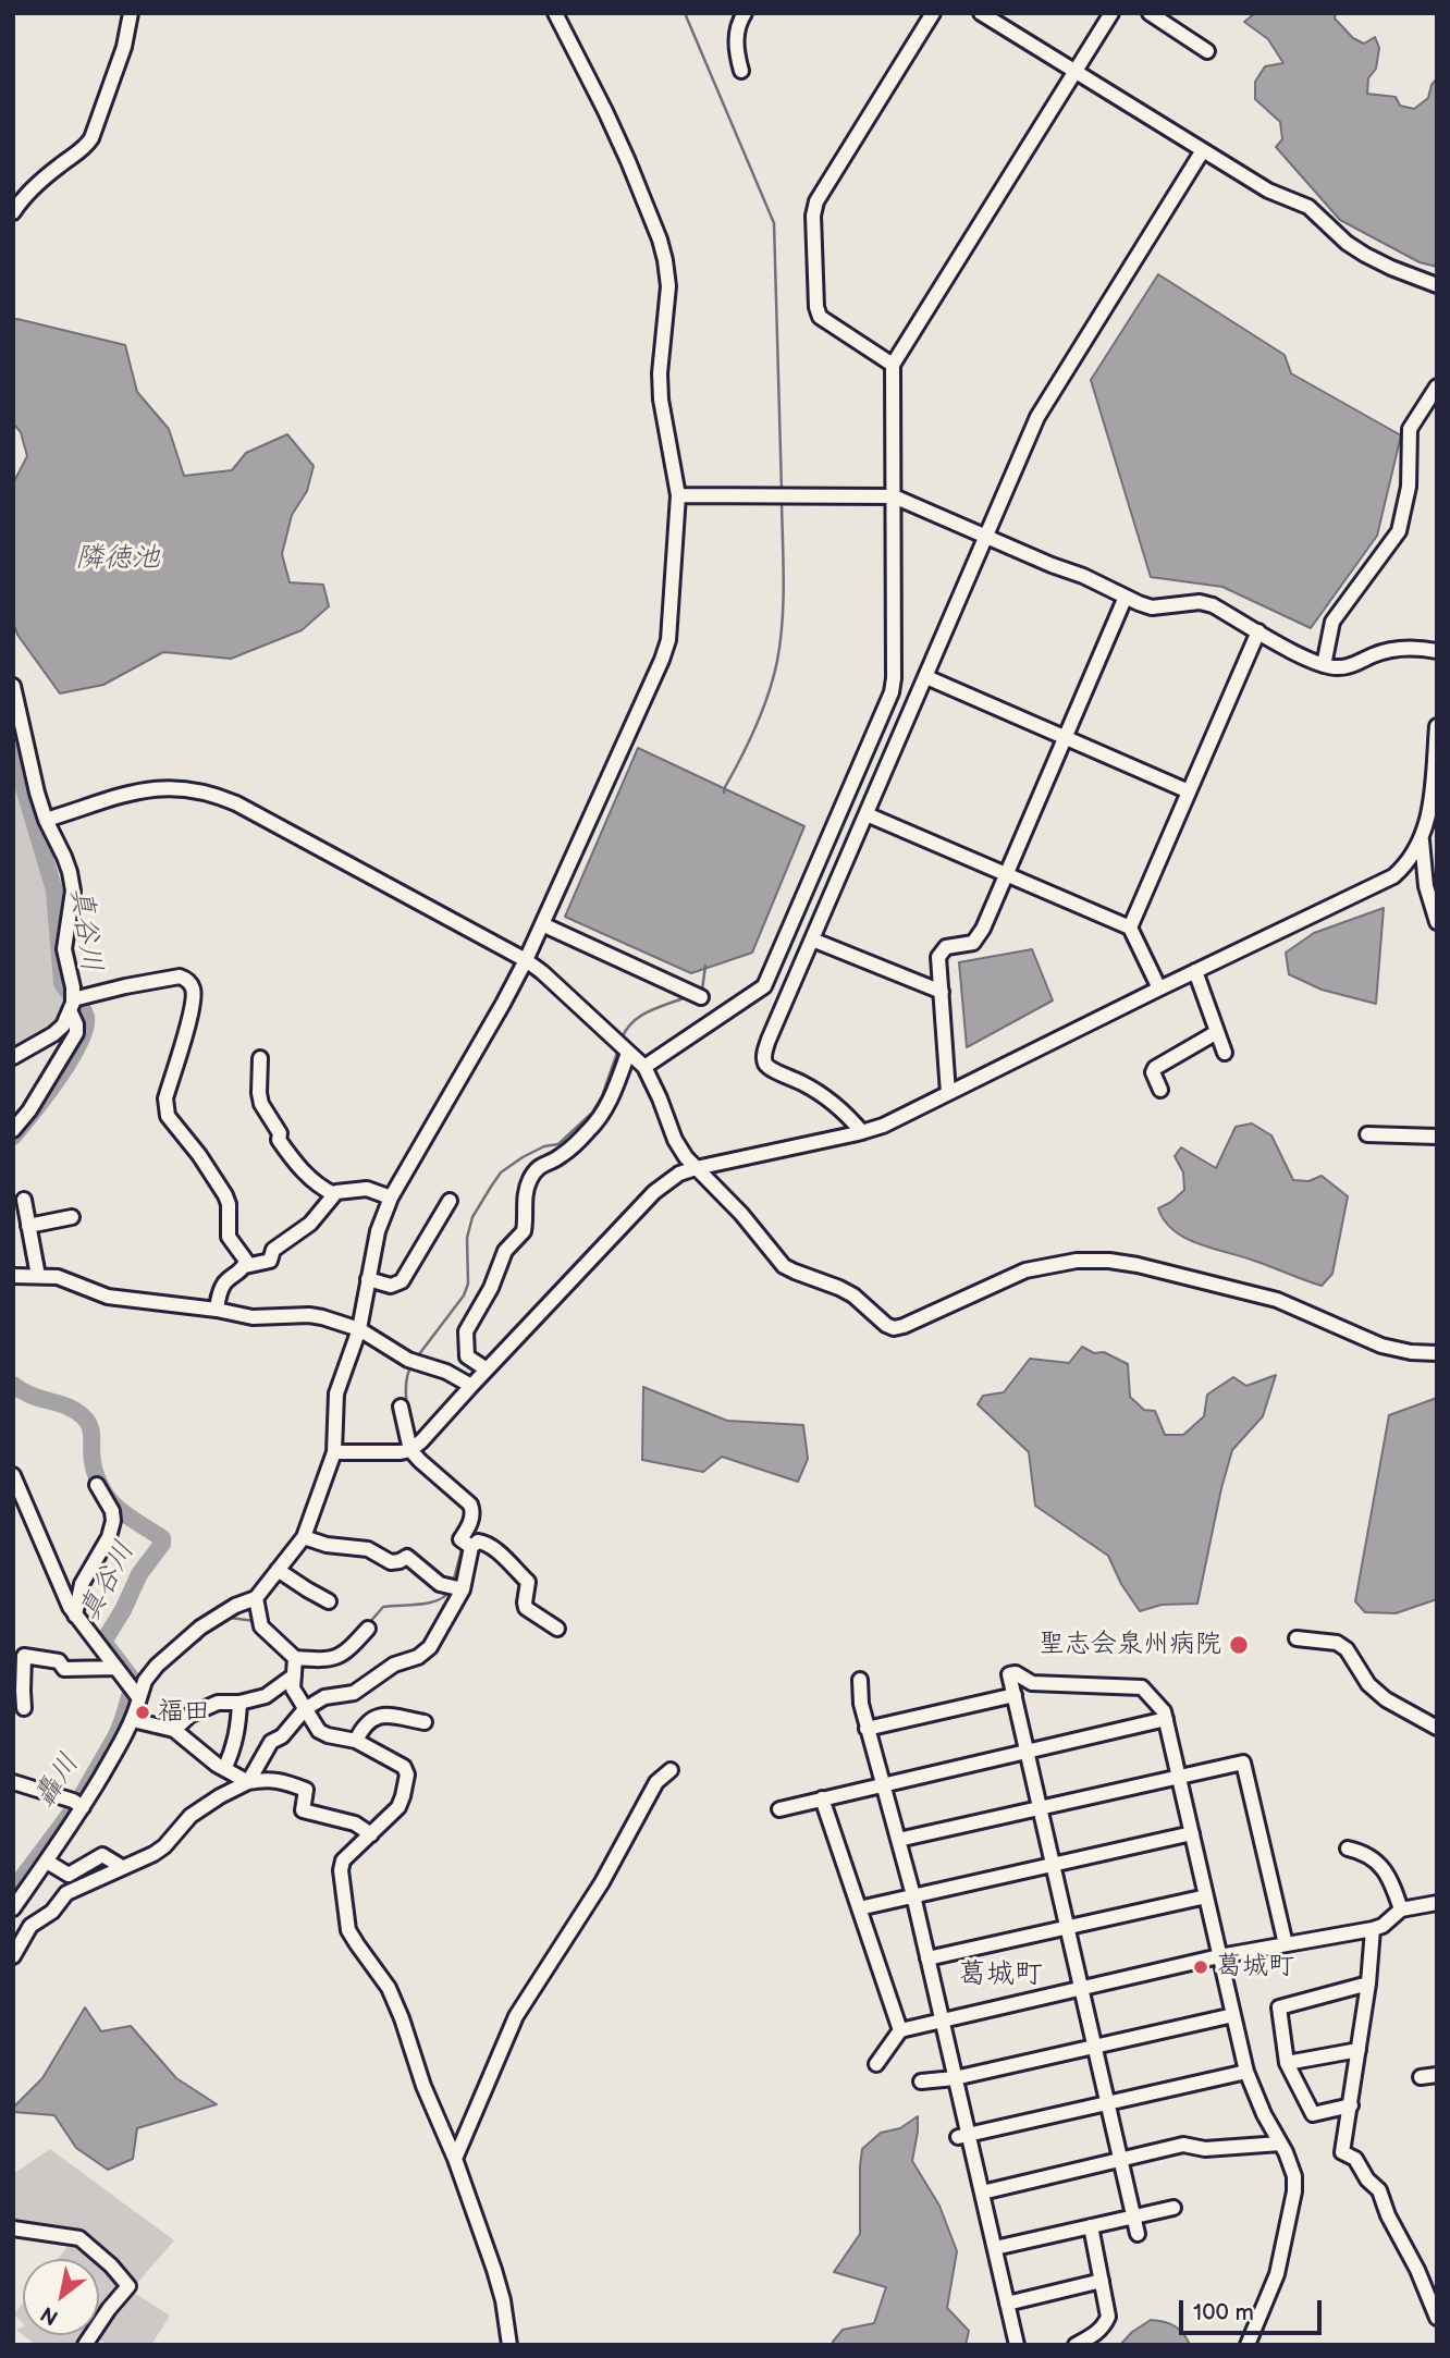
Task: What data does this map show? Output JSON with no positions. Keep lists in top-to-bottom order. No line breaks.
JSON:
{"districts":["葛城町"],"water":["隣徳池","真谷川","轟川"],"places":["聖志会泉州病院","福田","葛城町"],"scale_bar":"100 m","north":"bottom left"}
